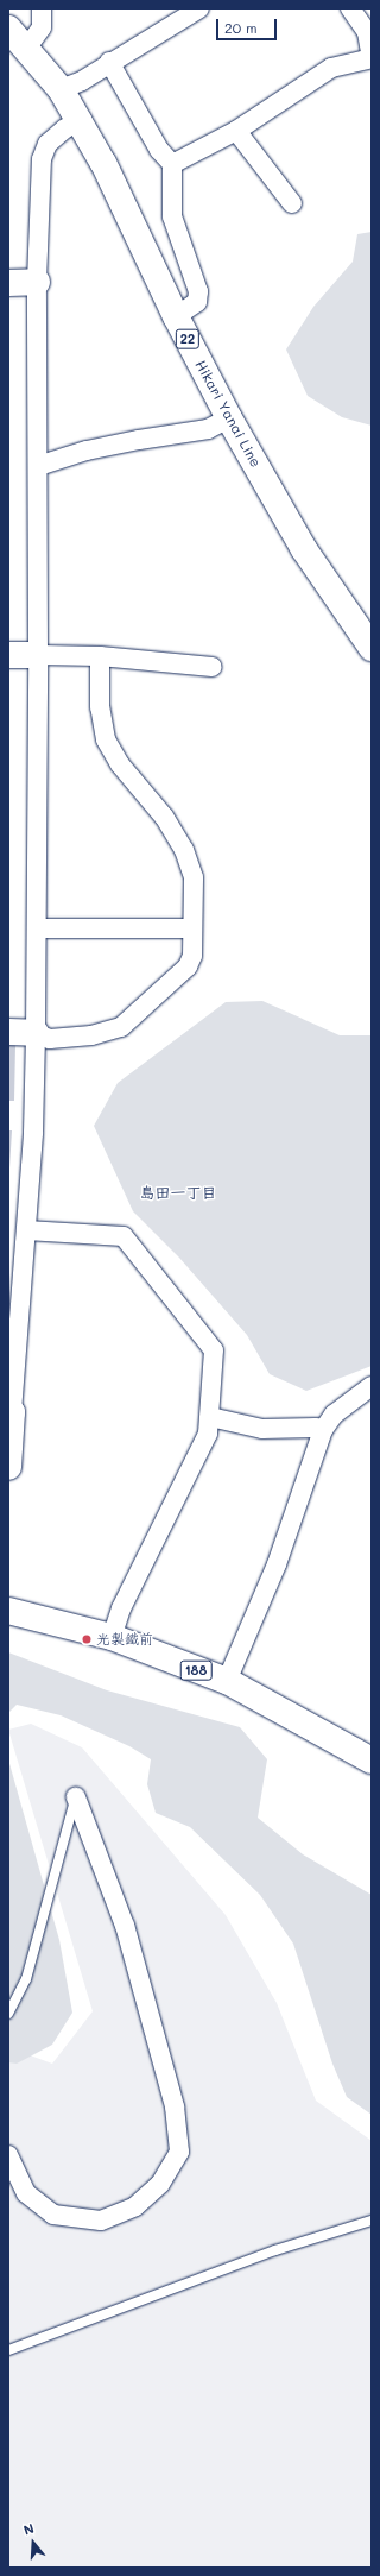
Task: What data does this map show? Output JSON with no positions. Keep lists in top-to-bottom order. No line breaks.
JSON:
{"streets":{"main road":["22","Hikari Yanai Line","188"]},"districts":["島田一丁目"],"places":["光製鐵前"],"scale_bar":"20 m","north":"top"}
